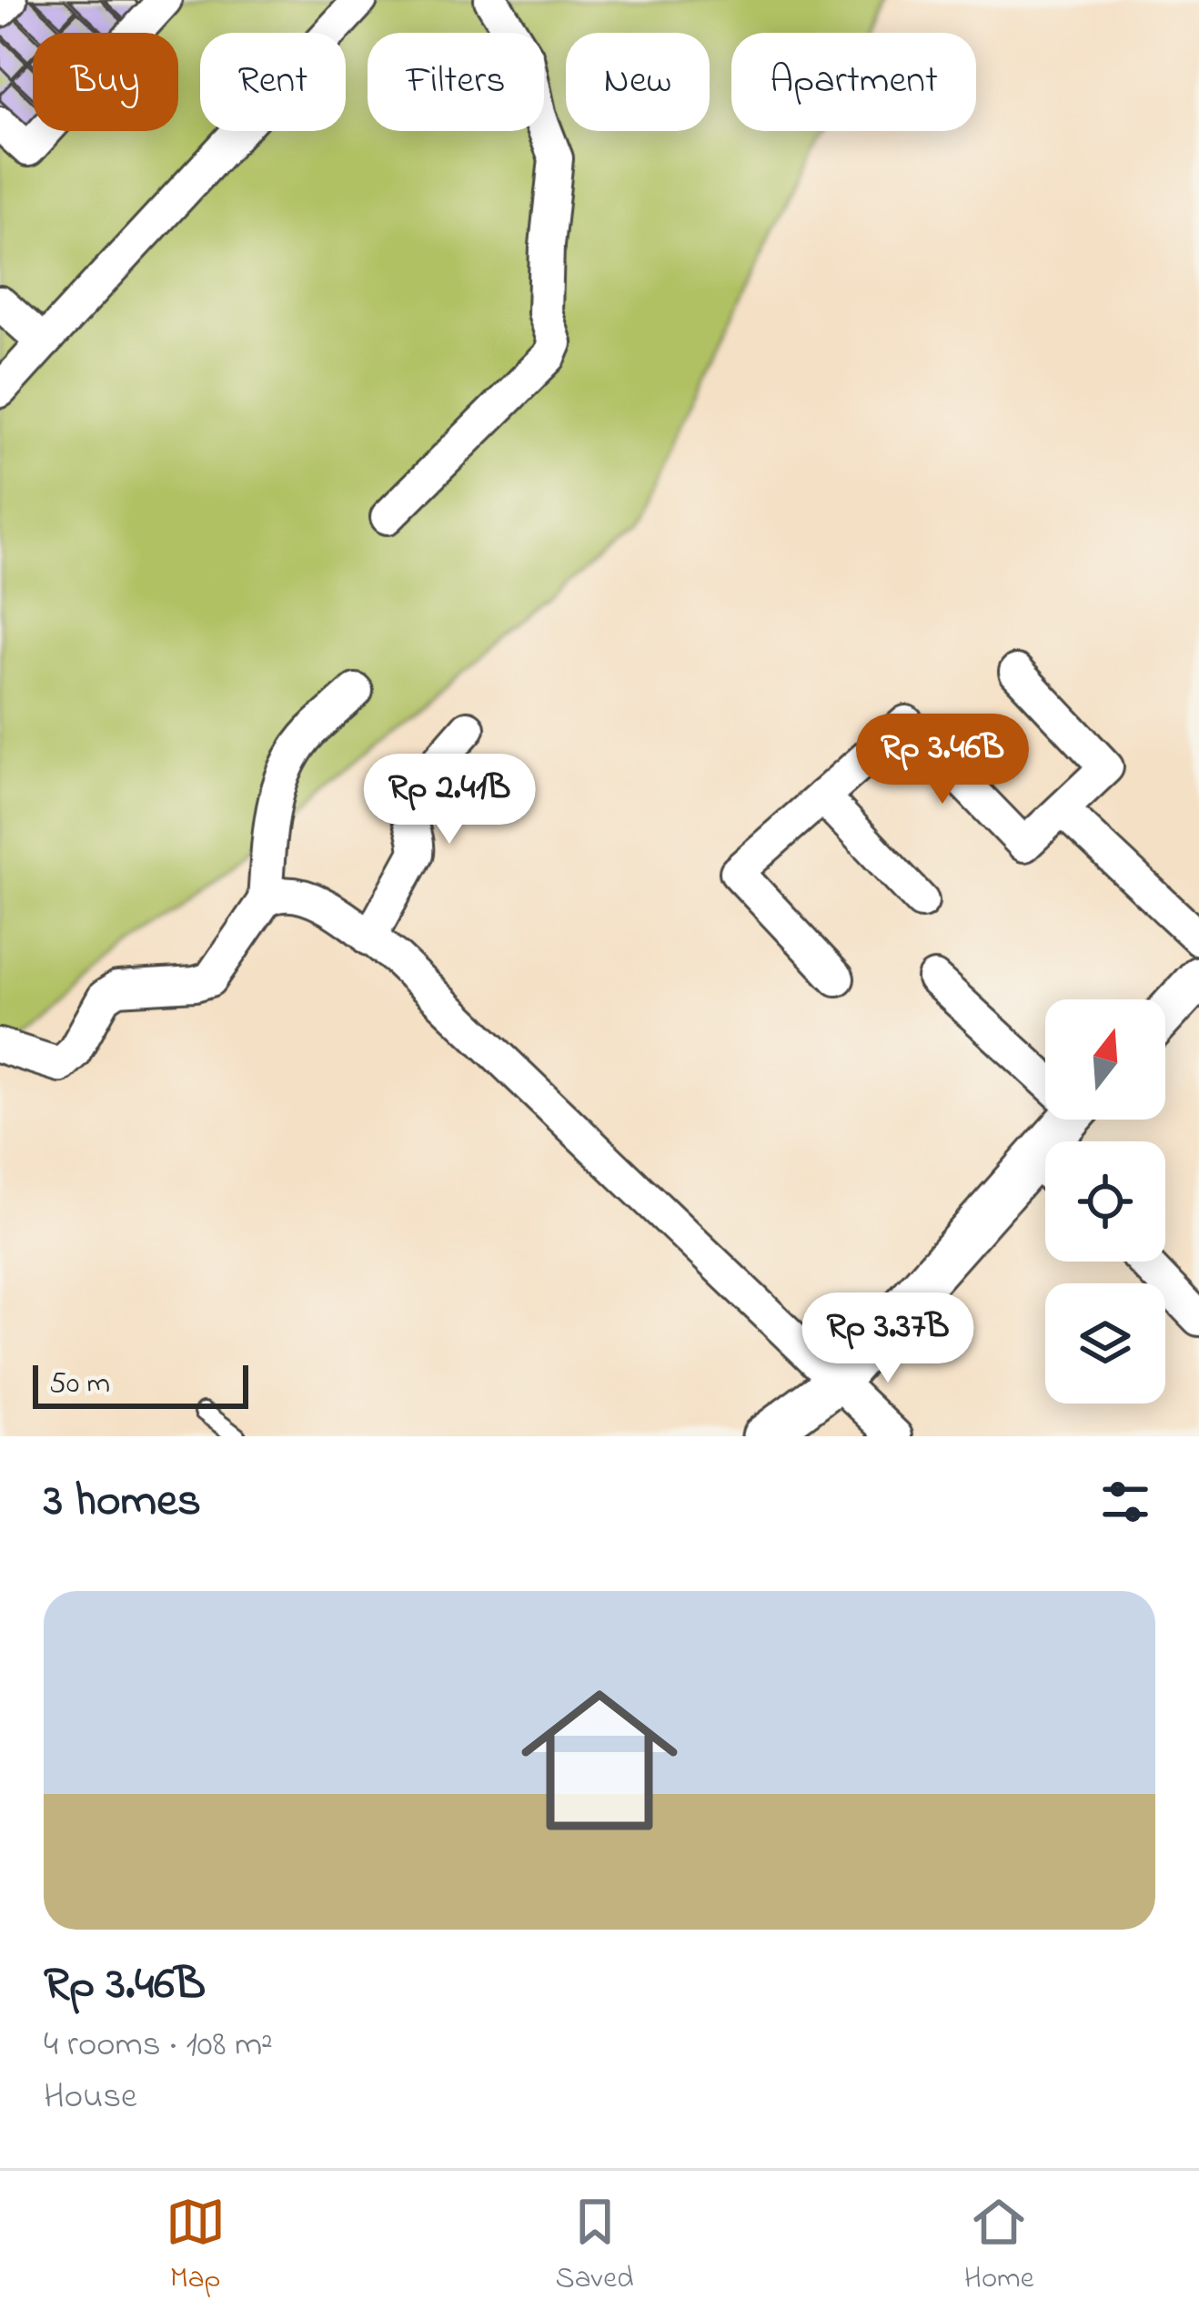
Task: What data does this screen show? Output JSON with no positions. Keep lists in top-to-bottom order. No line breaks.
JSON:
{"scale_bar":"50 m","north":"top","page":{"chip":["Buy","Rent","Filters","New","Apartment"],"price":["Rp 3.46B","Rp 2.41B","Rp 3.37B"],"scale":"50 m","heading":"3 homes","list":[{"name":"Rp 3.46B","note":"4 rooms · 108 m² · House"}],"tabs":["Map","Saved","Home"]}}
